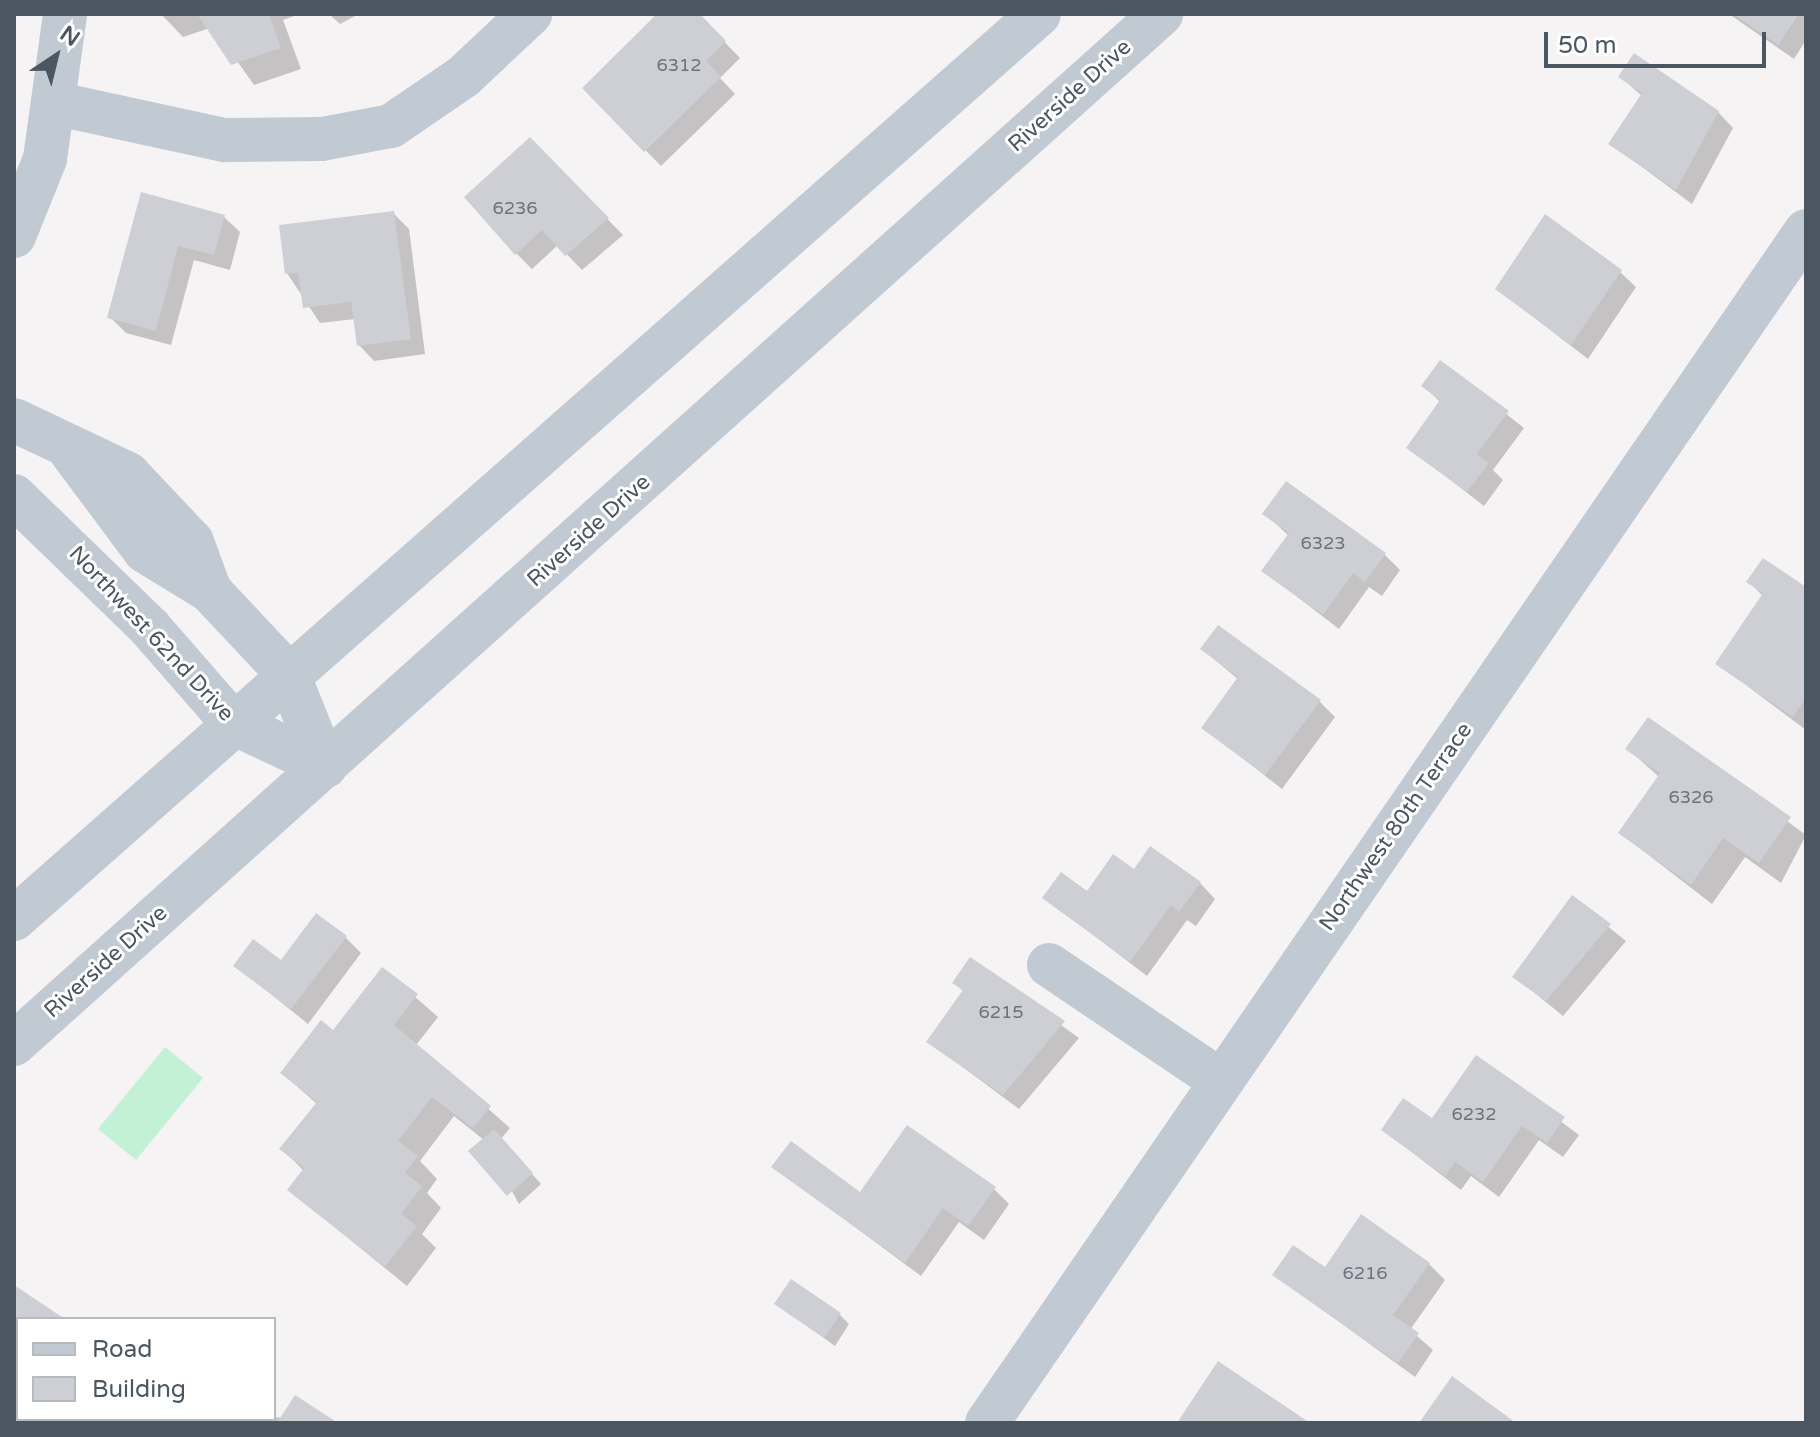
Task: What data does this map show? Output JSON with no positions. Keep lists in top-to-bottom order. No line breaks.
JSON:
{"streets":{"street":["Riverside Drive","Northwest 62nd Drive","Northwest 80th Terrace"]},"crossings":[["Riverside Drive","Northwest 62nd Drive"]],"house_numbers":["6312","6236","6323","6326","6215","6232","6216"],"legend":["Road","Building"],"scale_bar":"50 m","north":"top right"}
